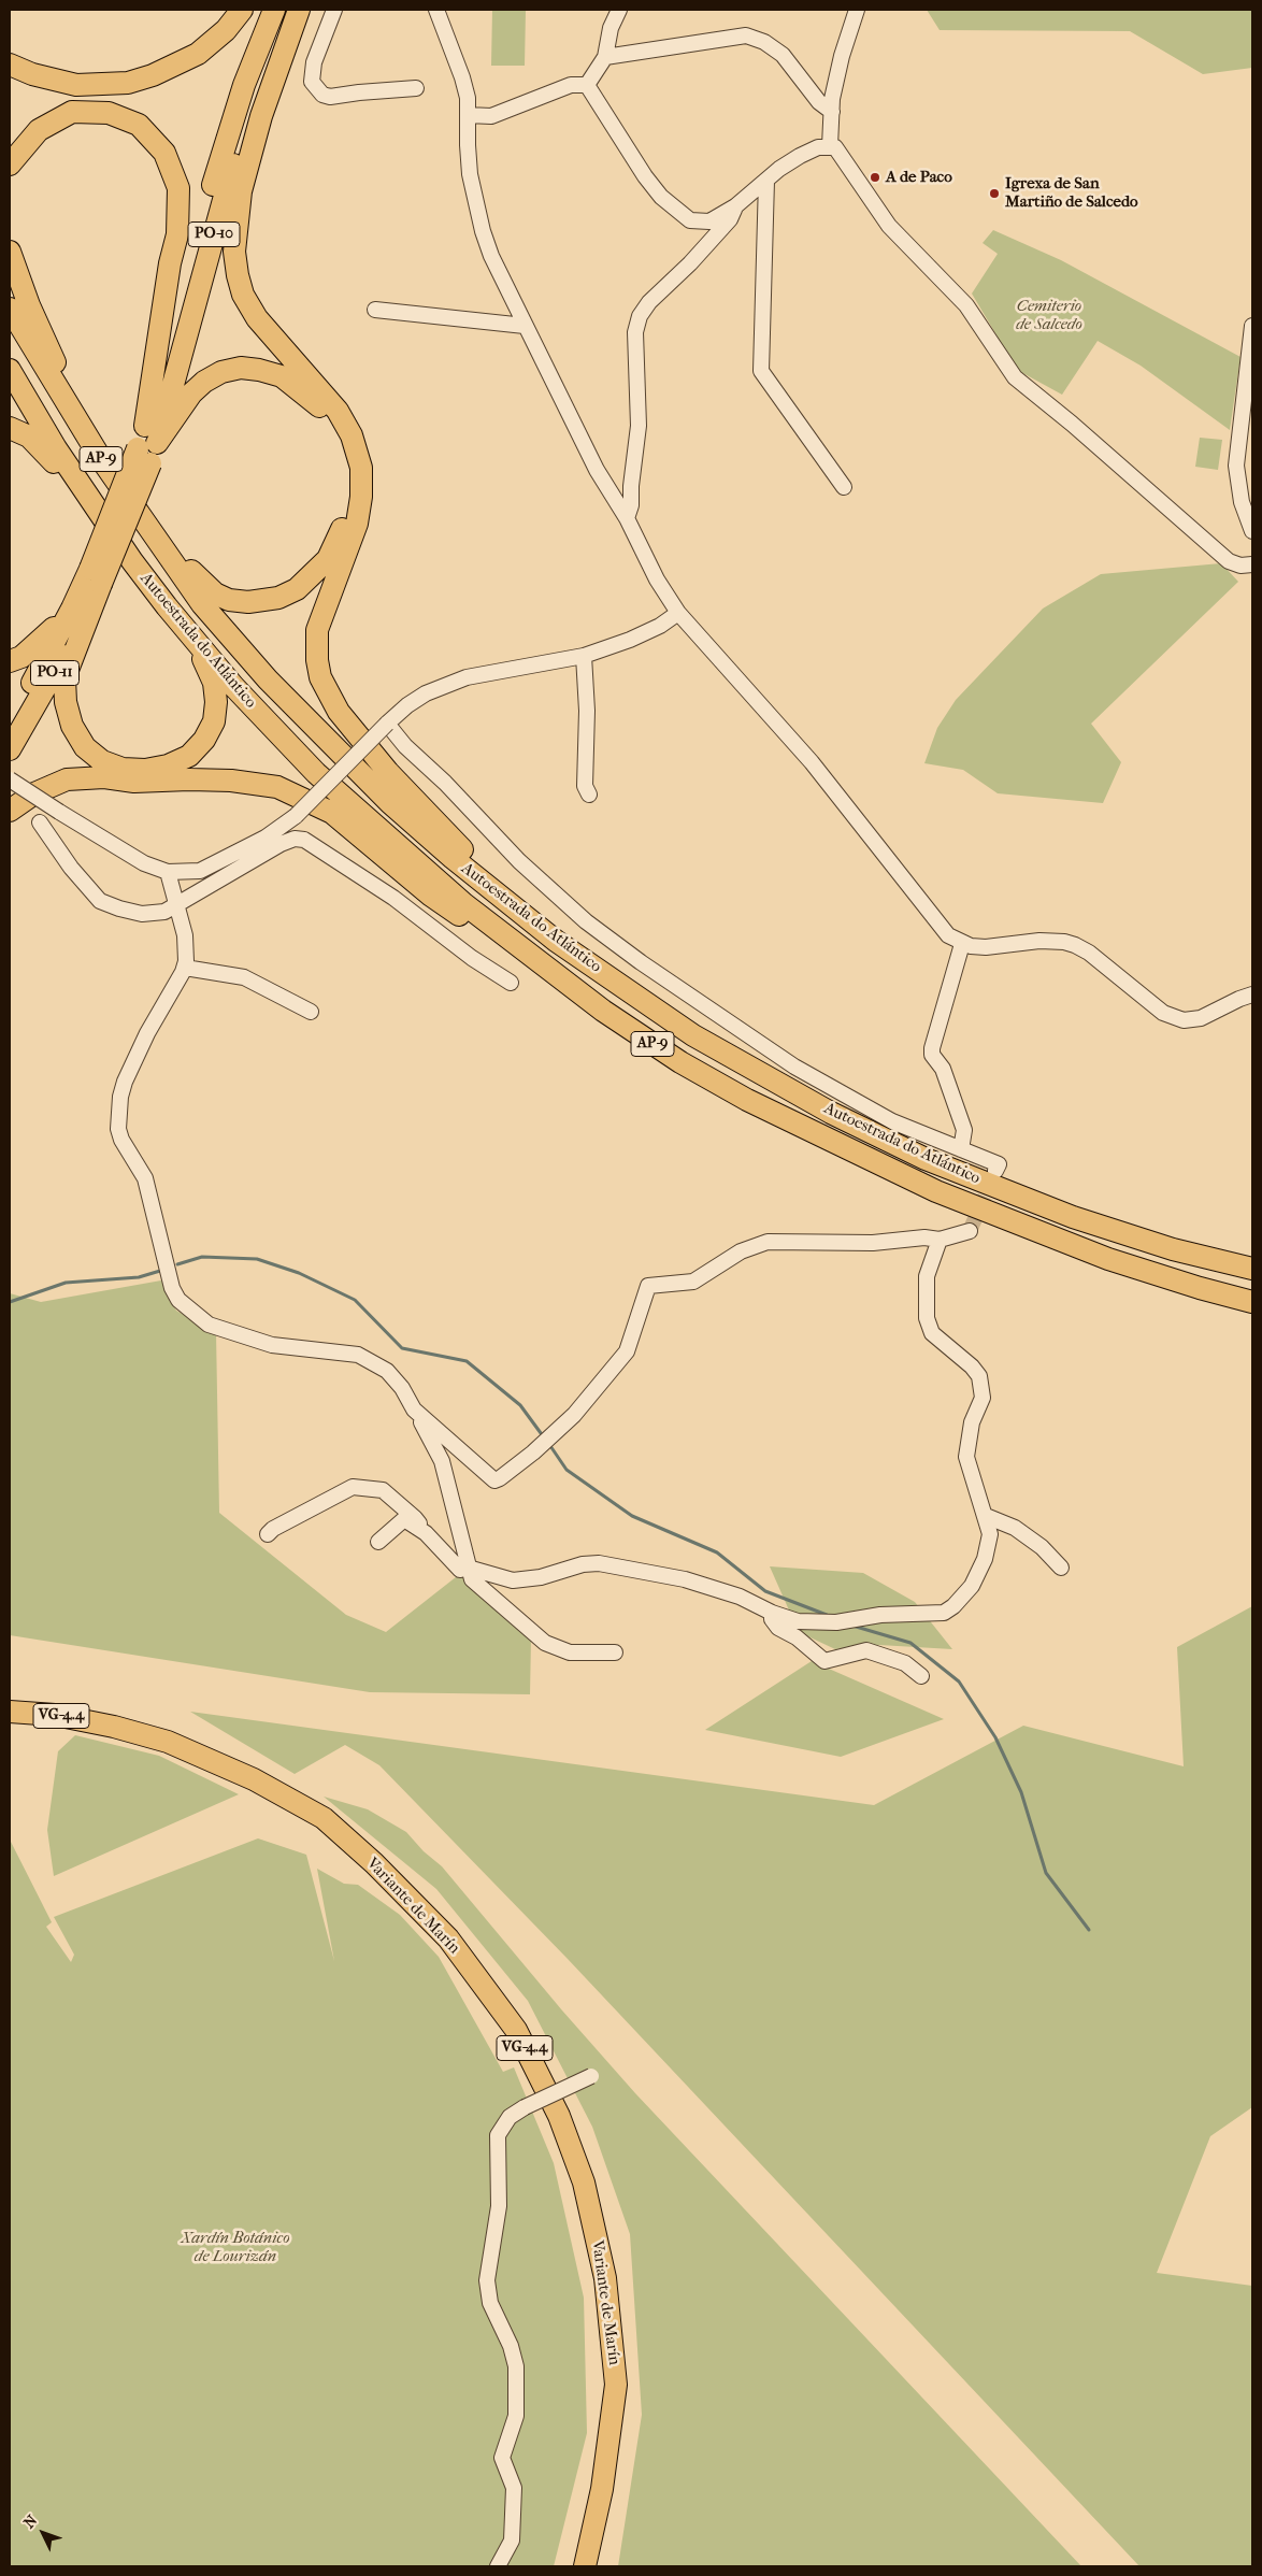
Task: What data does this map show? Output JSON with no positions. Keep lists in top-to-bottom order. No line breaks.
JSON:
{"streets":{"highway":["PO-10","AP-9","Autoestrada do Atlántico","PO-11","VG-4.4","Variante de Marín"]},"crossings":[["PO-10","PO-11"]],"parks":["Cemiterio de Salcedo","Xardín Botánico de Lourizán"],"places":["A de Paco","Igrexa de San Martiño de Salcedo"],"north":"top left"}
